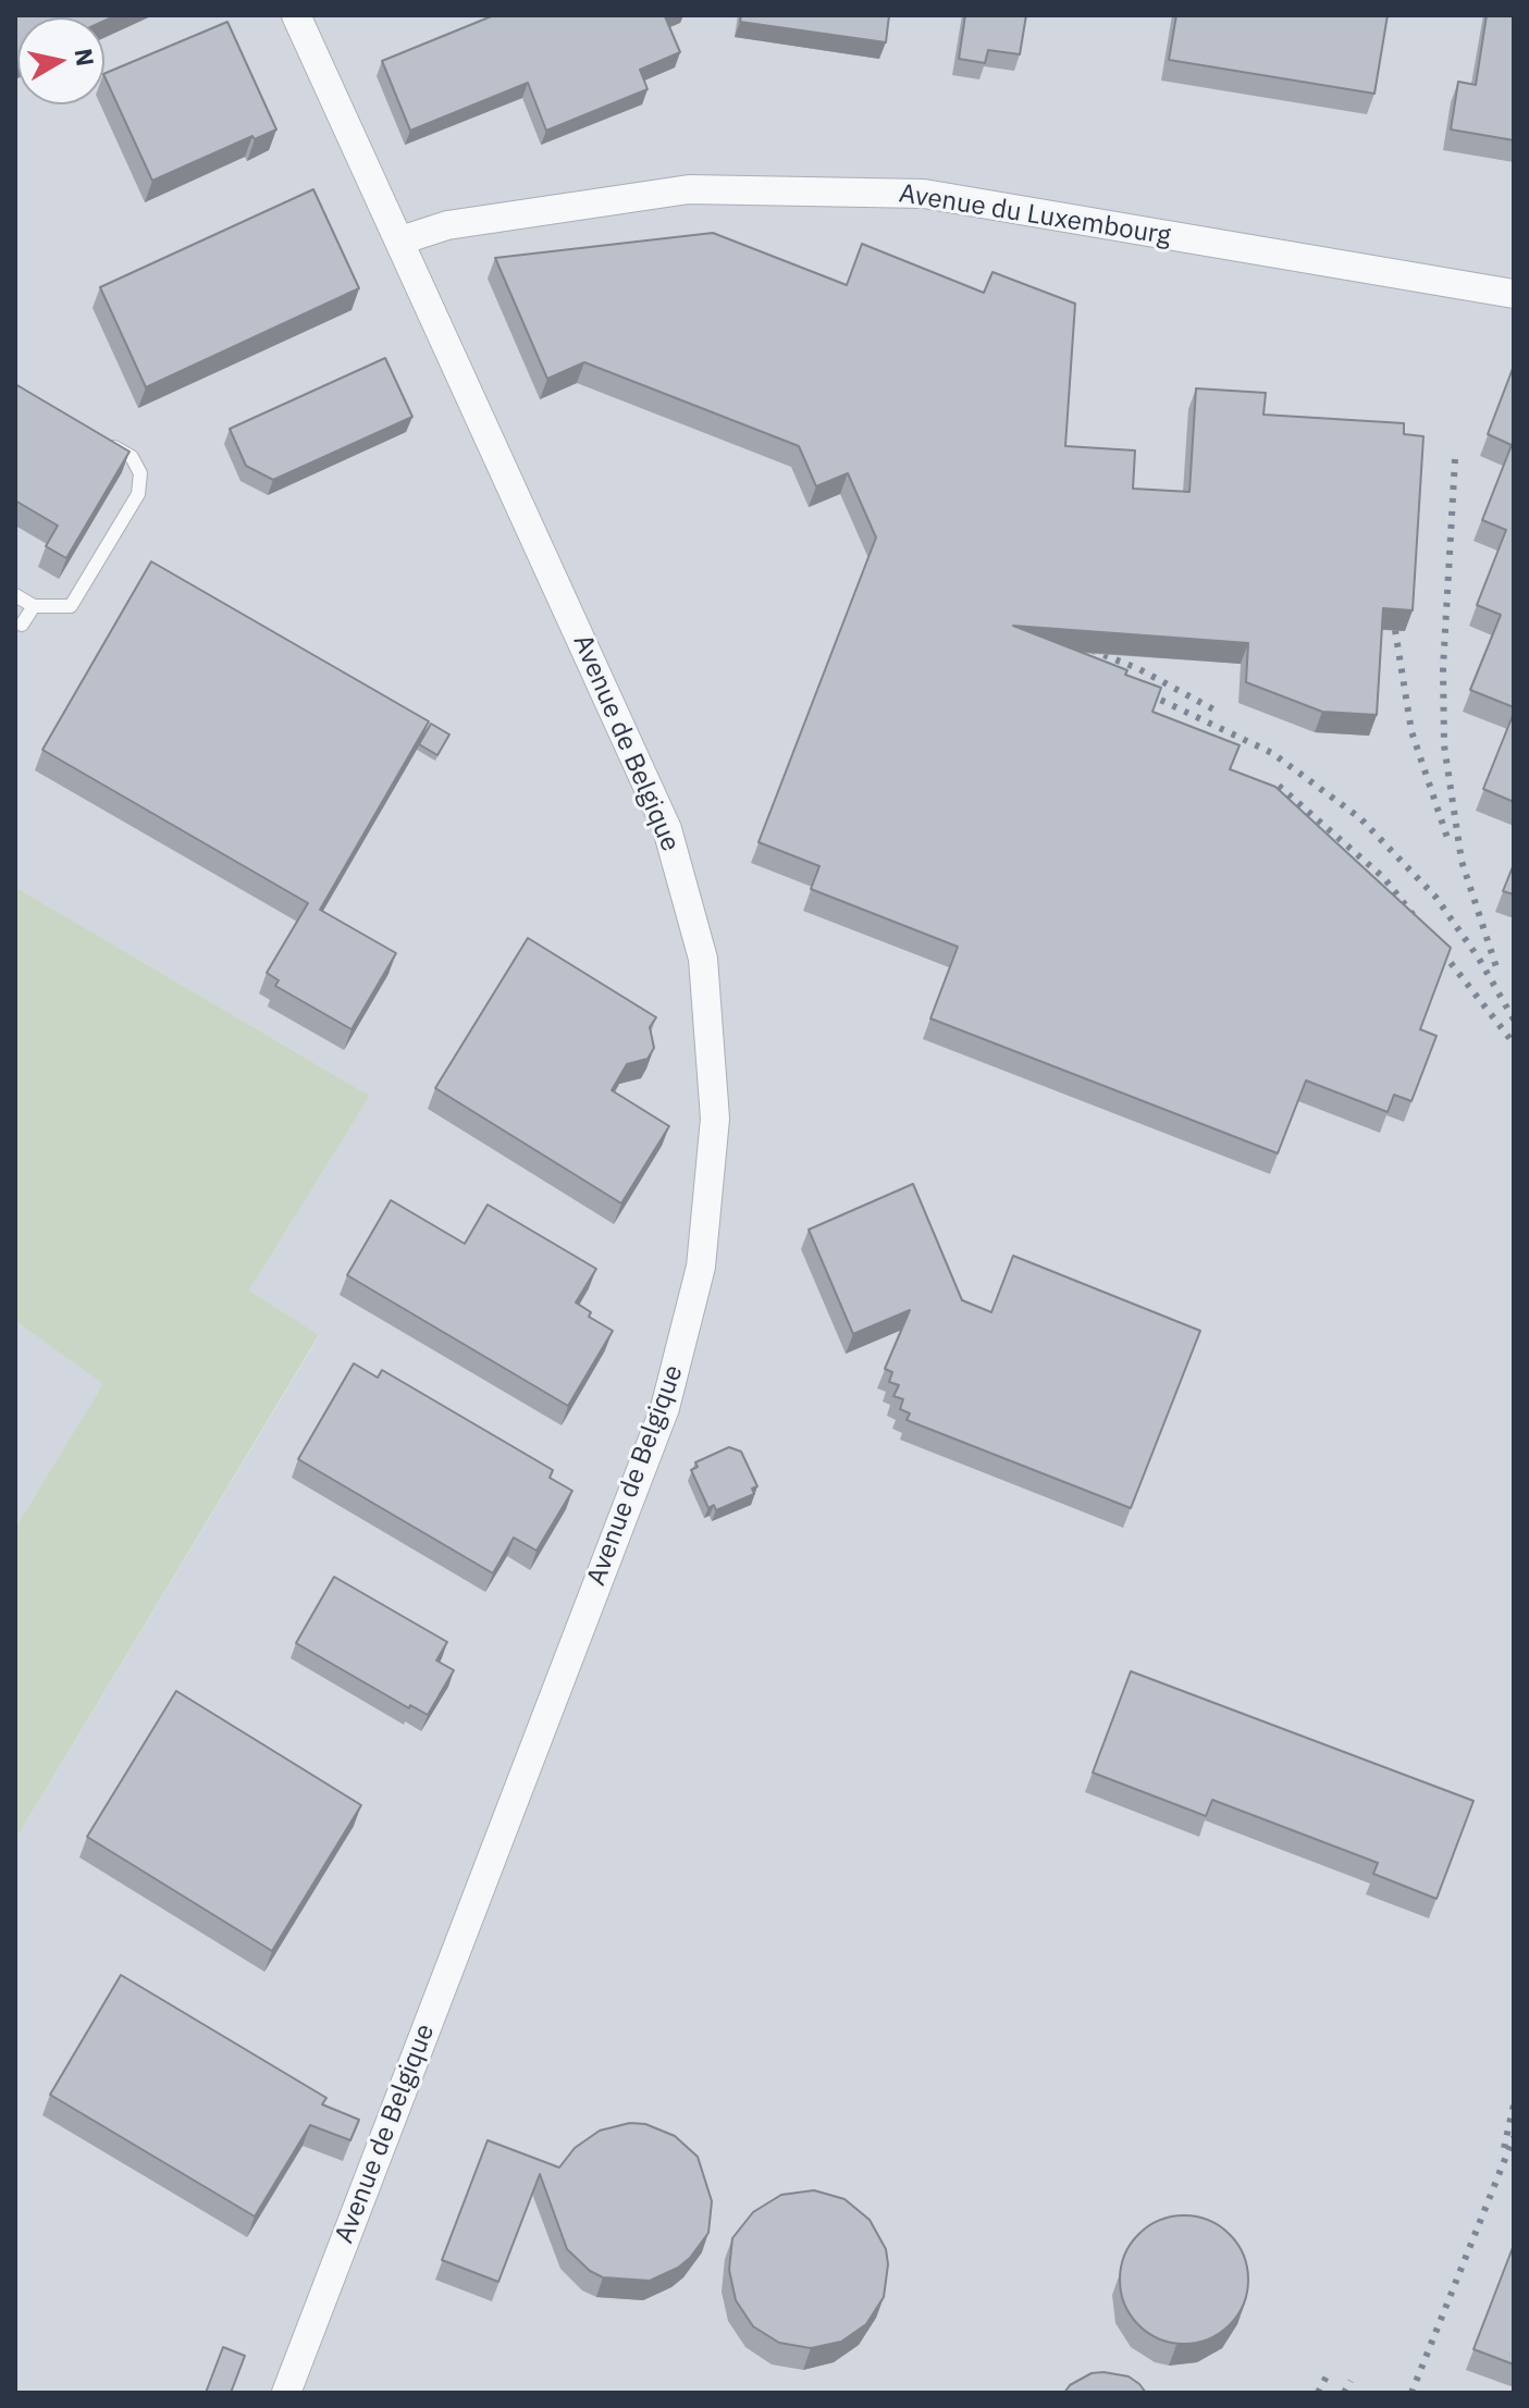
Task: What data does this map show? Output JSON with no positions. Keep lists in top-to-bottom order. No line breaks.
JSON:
{"streets":{"street":["Avenue du Luxembourg","Avenue de Belgique"]},"crossings":[["Avenue du Luxembourg","Avenue de Belgique"]],"north":"right"}
